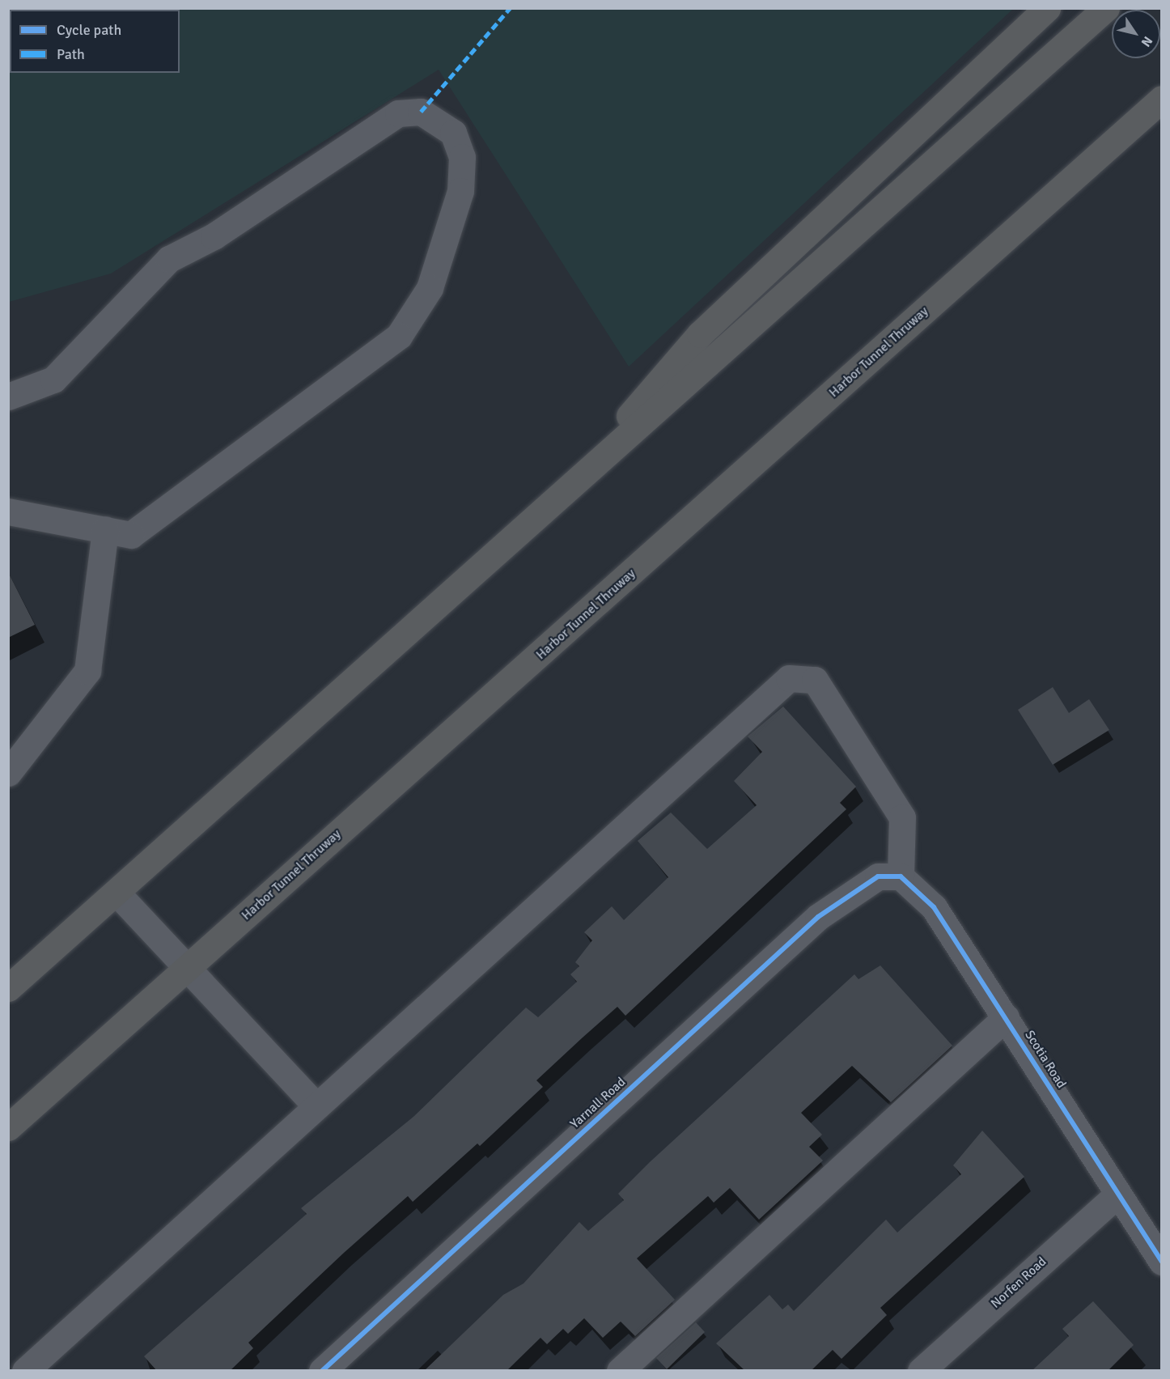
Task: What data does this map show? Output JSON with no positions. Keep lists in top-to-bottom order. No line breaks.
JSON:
{"streets":{"highway":["Harbor Tunnel Thruway"],"street":["Scotia Road","Yarnall Road","Norfen Road"]},"crossings":[["Scotia Road","Yarnall Road"],["Scotia Road","Norfen Road"]],"legend":["Cycle path","Path"],"north":"bottom right"}
